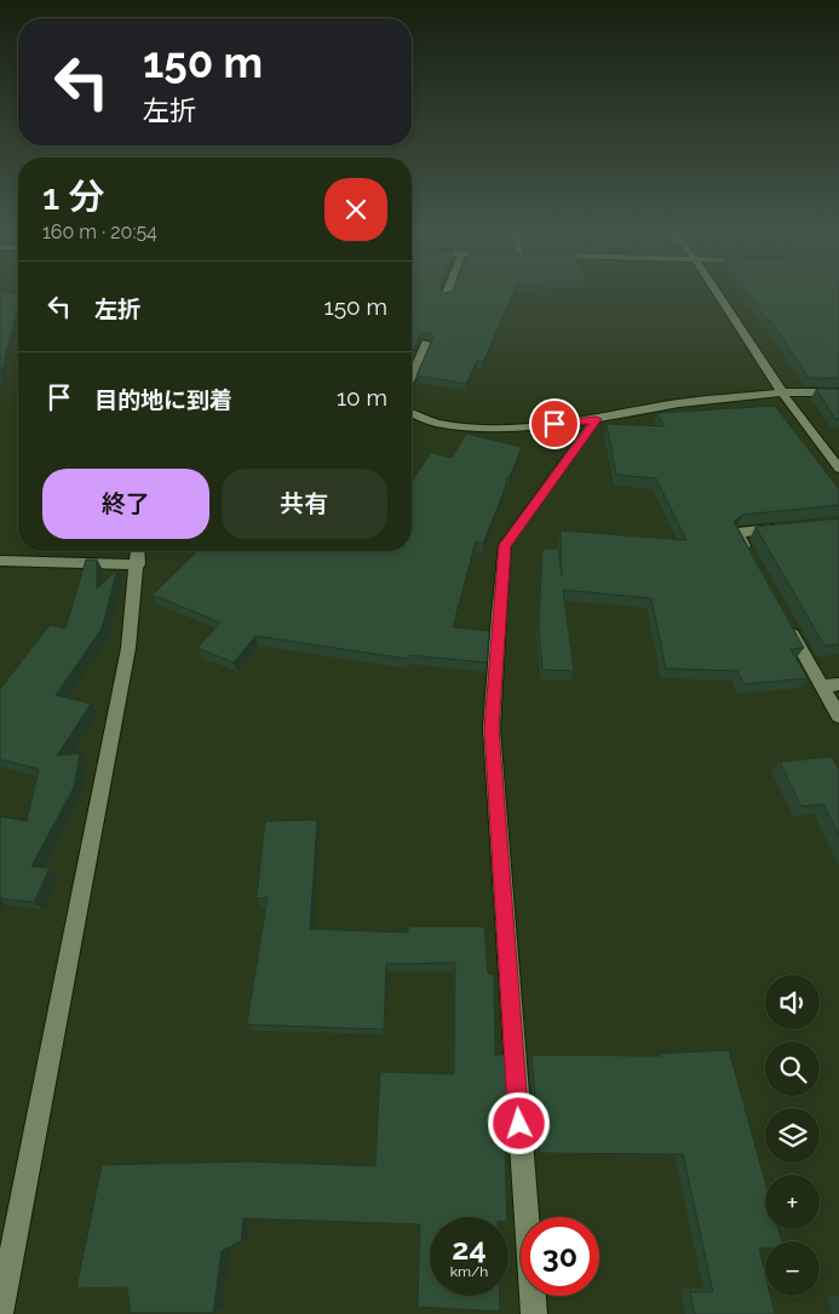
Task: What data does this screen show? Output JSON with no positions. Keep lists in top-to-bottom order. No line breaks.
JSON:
{"page":{"turn":["150 m","左折"],"heading":["1 分","160 m · 20:54"],"list":[{"name":"左折","value":"150 m"},{"name":"目的地に到着","value":"10 m"}],"buttons":["終了","共有"],"map_buttons":["+","−"],"speed":"24 km/h","limit":"30"}}
